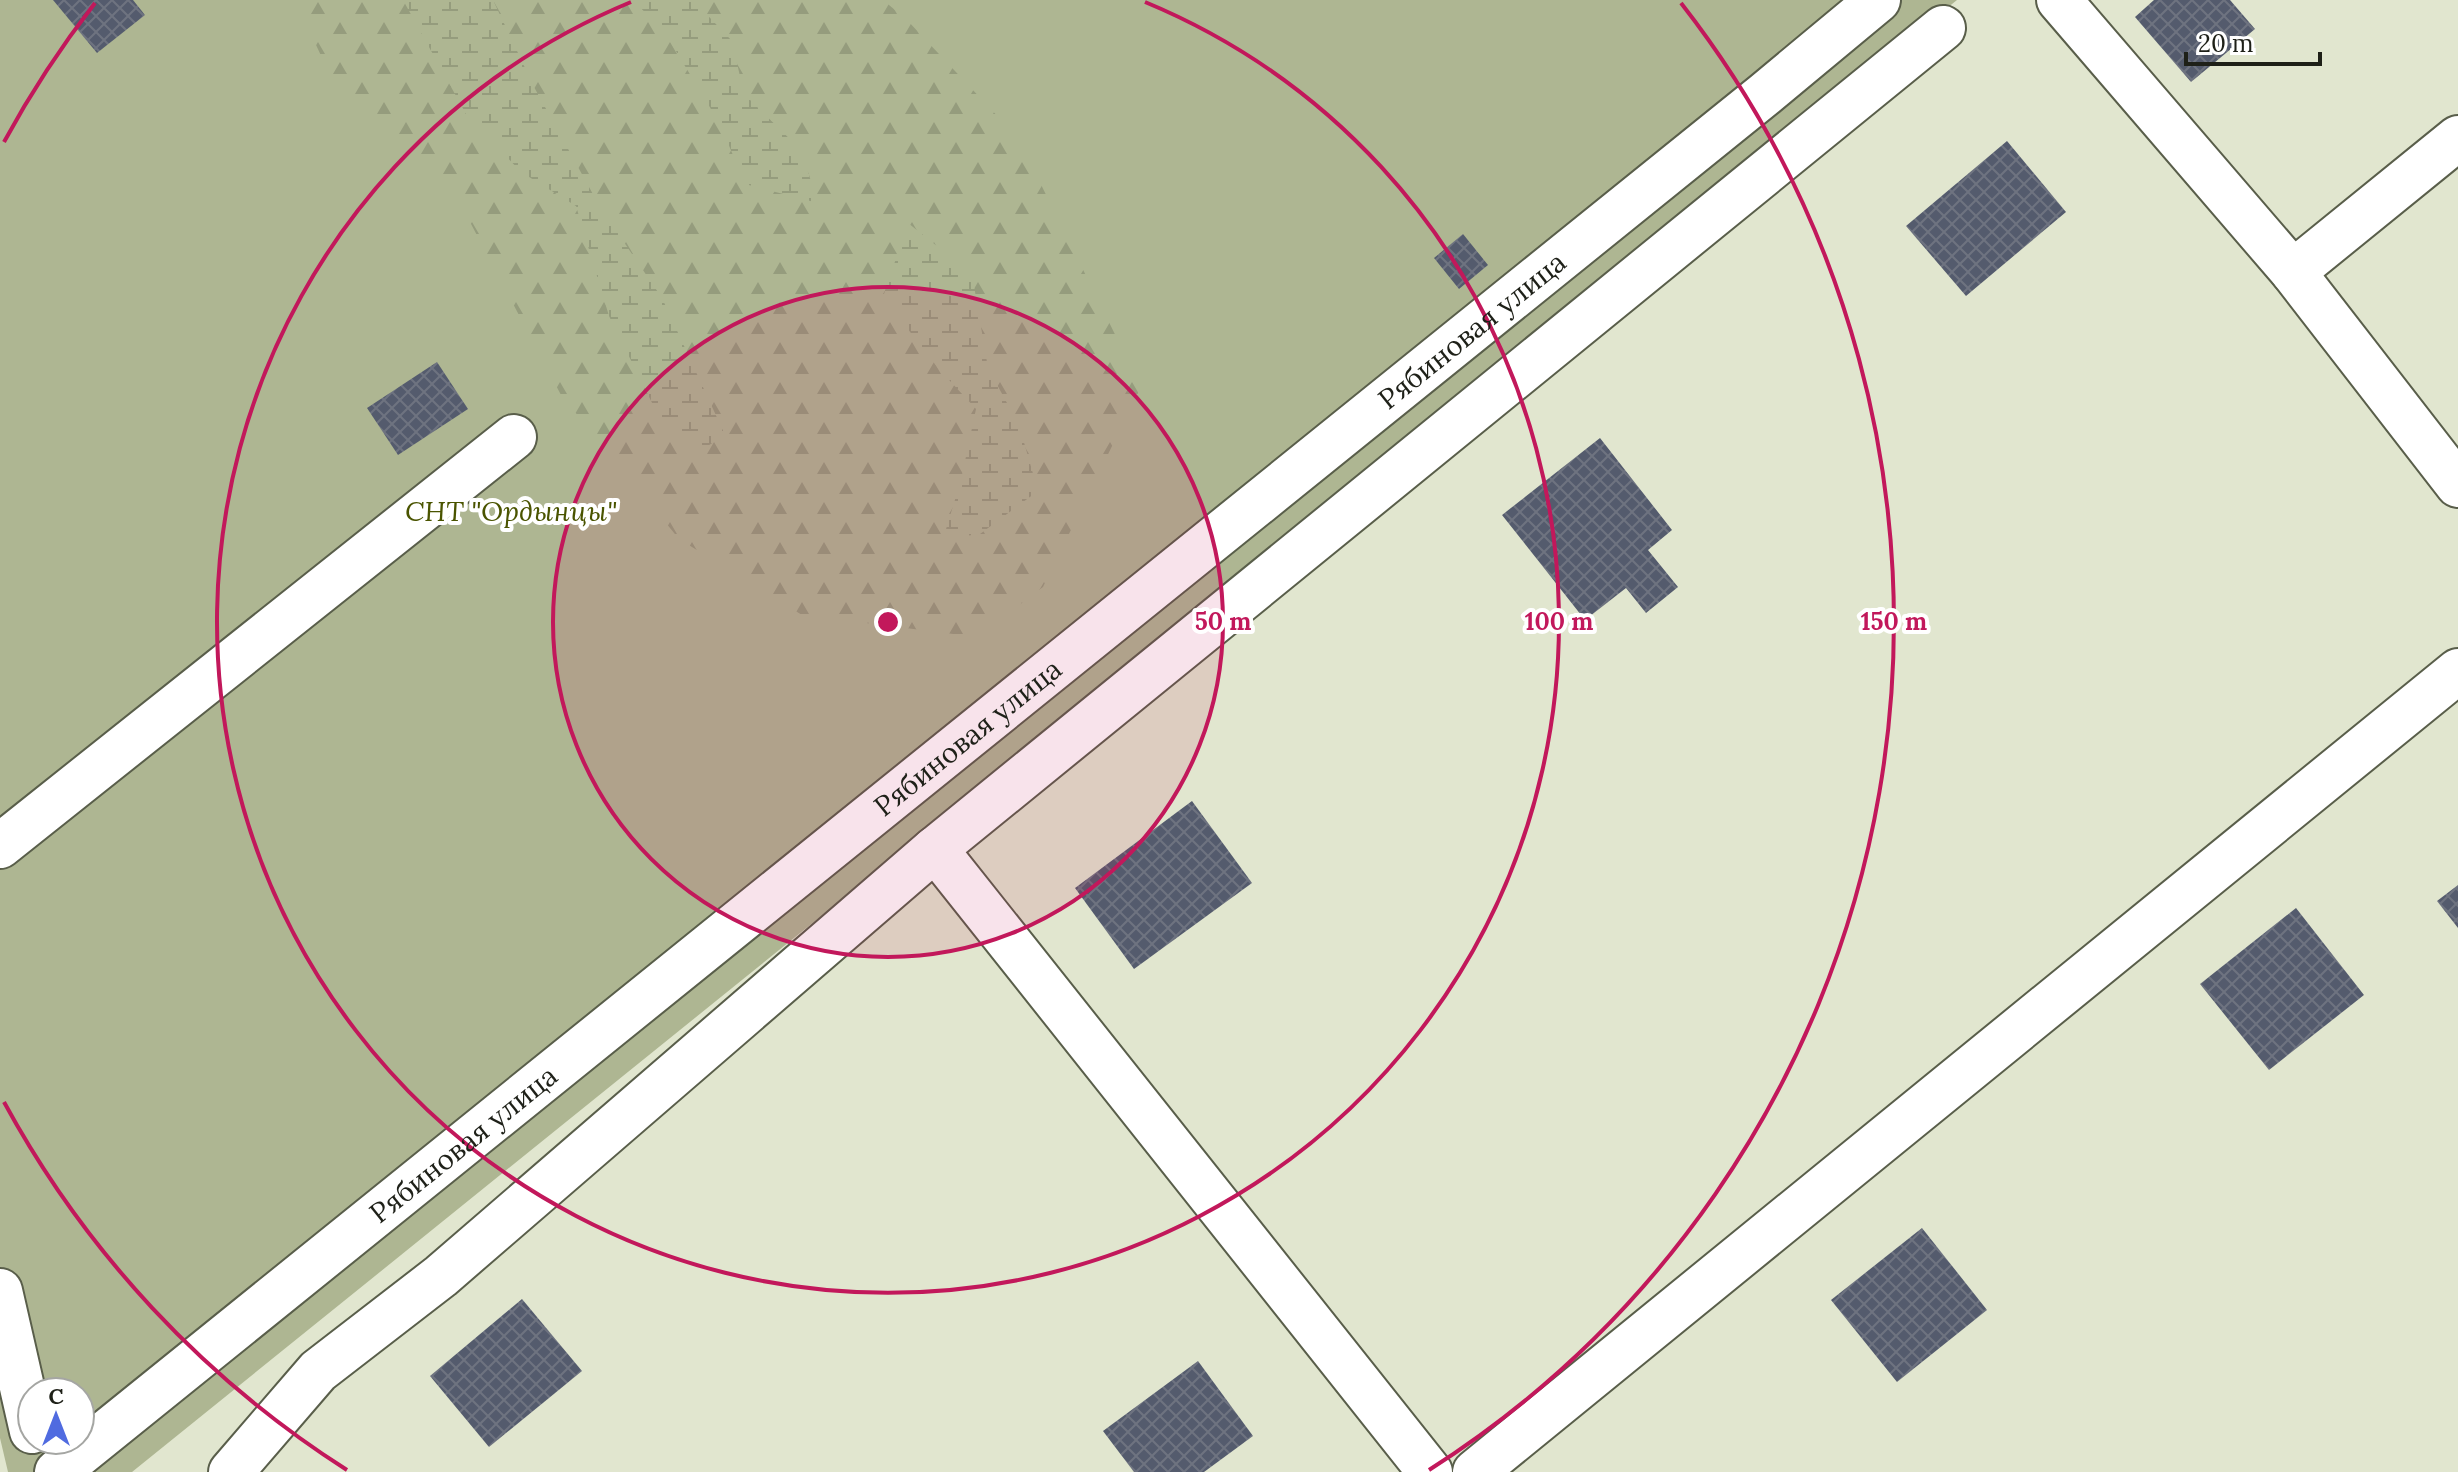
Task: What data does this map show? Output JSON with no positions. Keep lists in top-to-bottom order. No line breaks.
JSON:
{"streets":{"street":["Рябиновая улица"]},"parks":["СНТ \"Ордынцы\""],"scale_bar":"20 m","north":"top","rings":["50 m","100 m","150 m"]}
